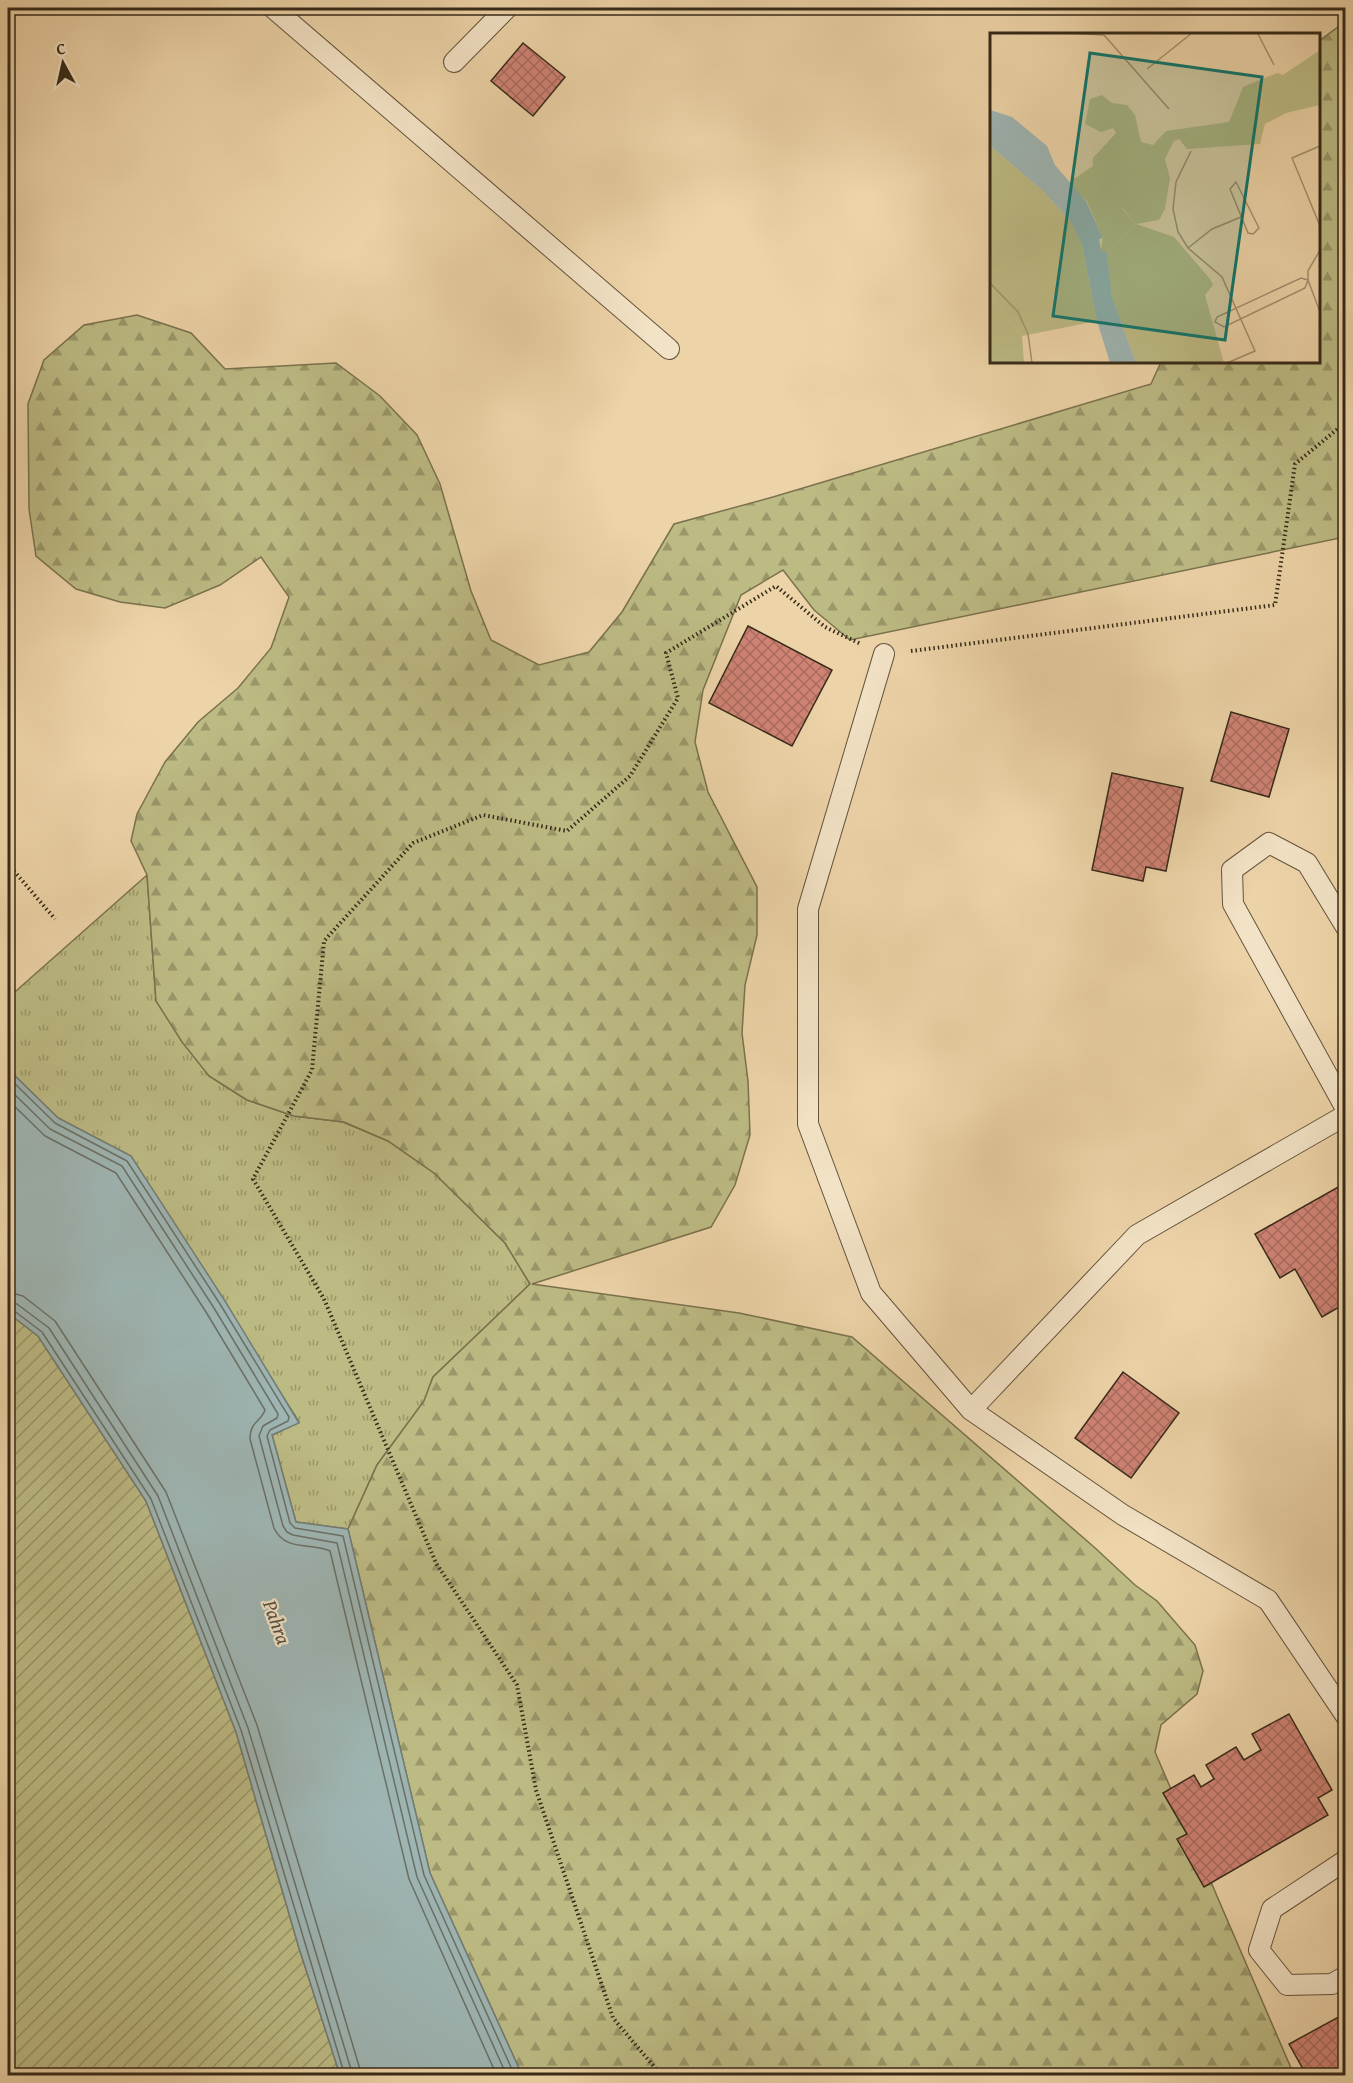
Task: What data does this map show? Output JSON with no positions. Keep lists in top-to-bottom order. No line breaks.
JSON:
{"water":["Pahra"],"north":"top"}
